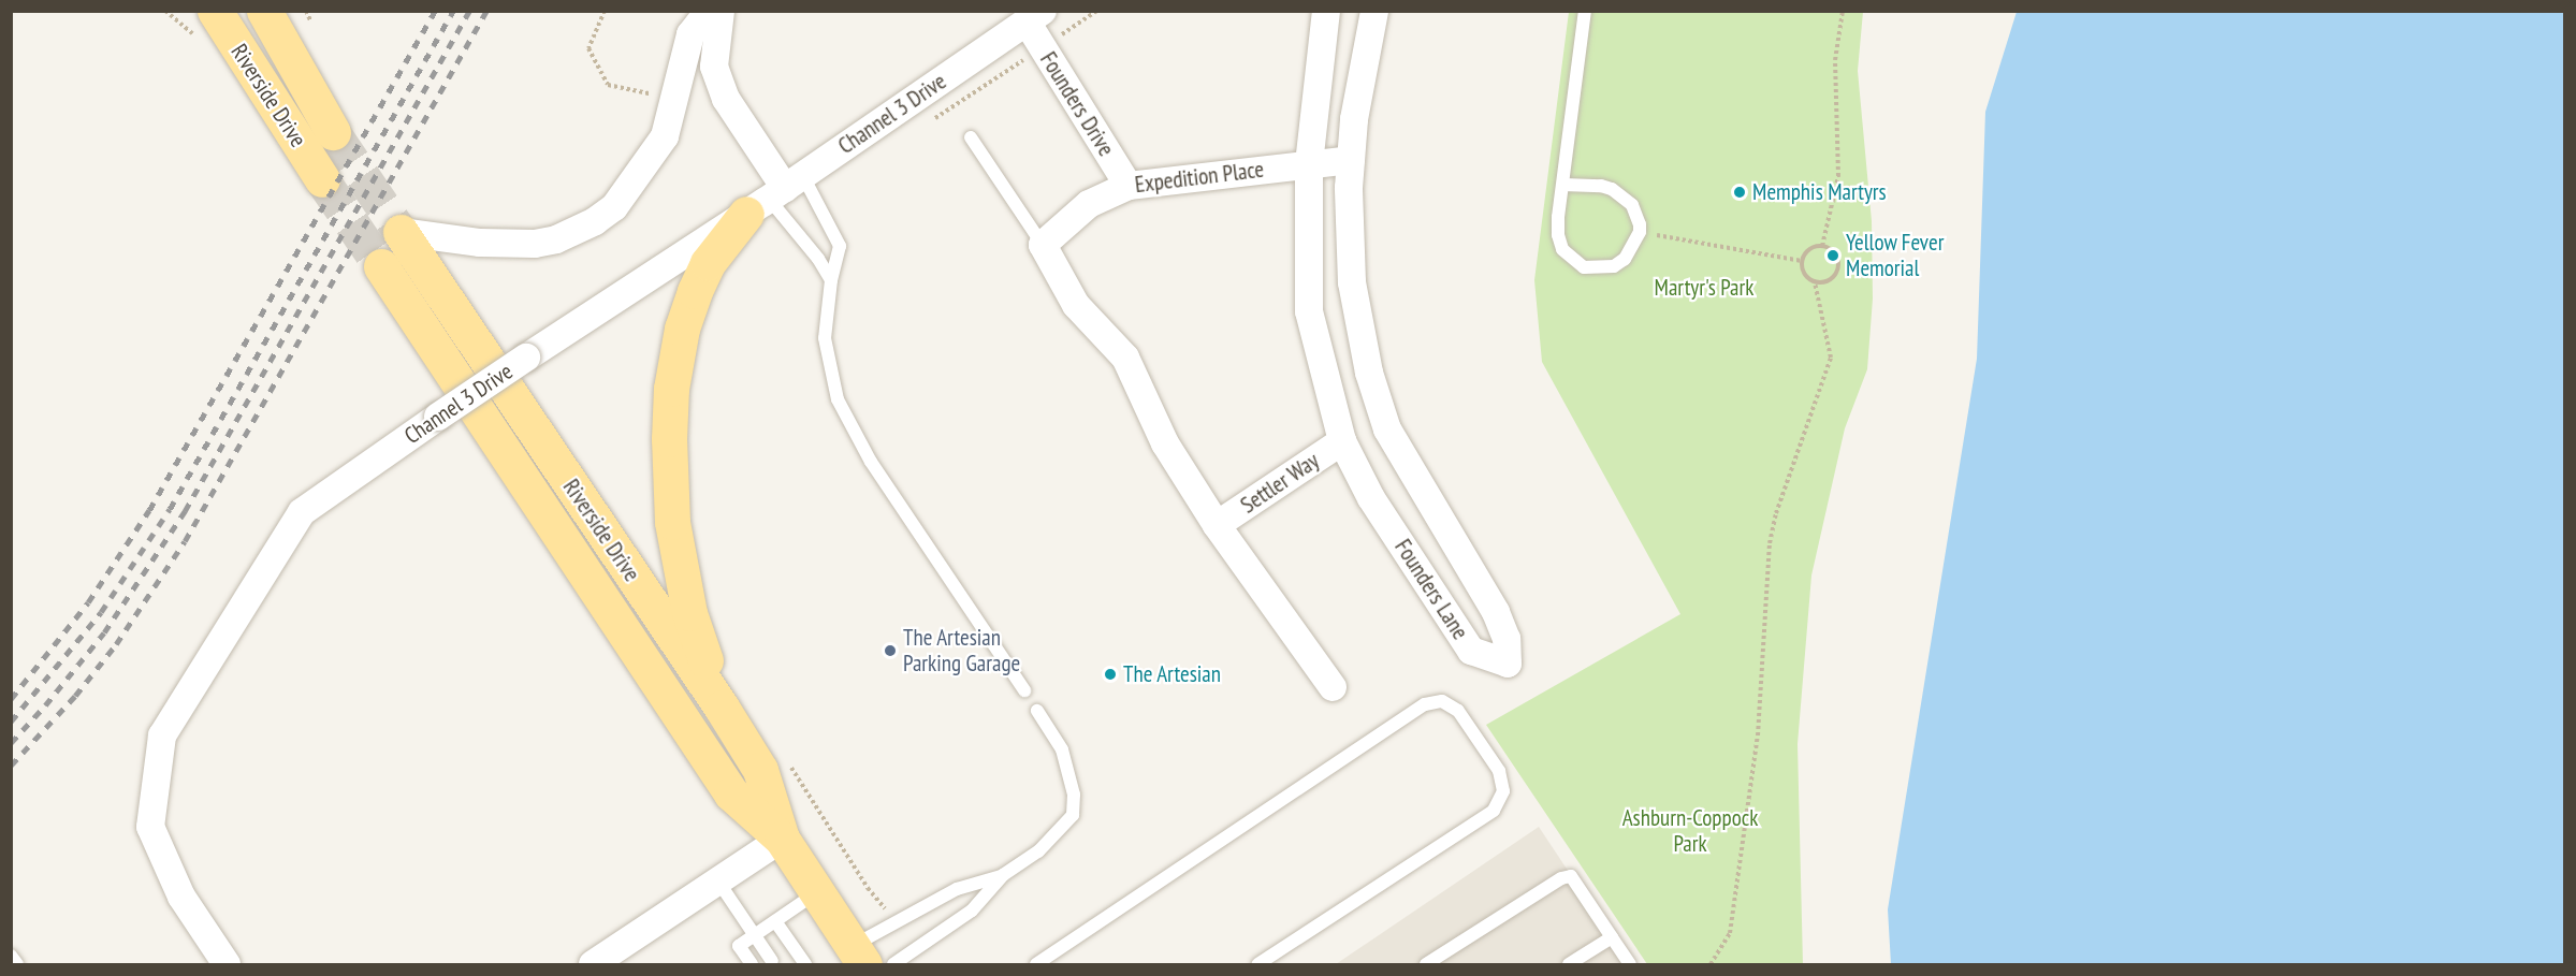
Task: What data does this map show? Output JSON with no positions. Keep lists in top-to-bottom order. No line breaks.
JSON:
{"streets":{"main road":["Riverside Drive"],"street":["Founders Drive","Channel 3 Drive","Expedition Place","Settler Way","Founders Lane"]},"crossings":[["Founders Drive","Channel 3 Drive"],["Founders Drive","Expedition Place"],["Expedition Place","Founders Lane"],["Settler Way","Founders Lane"]],"parks":["Martyr's Park","Ashburn-Coppock Park"],"places":["Memphis Martyrs","Yellow Fever Memorial","The Artesian Parking Garage","The Artesian"]}
